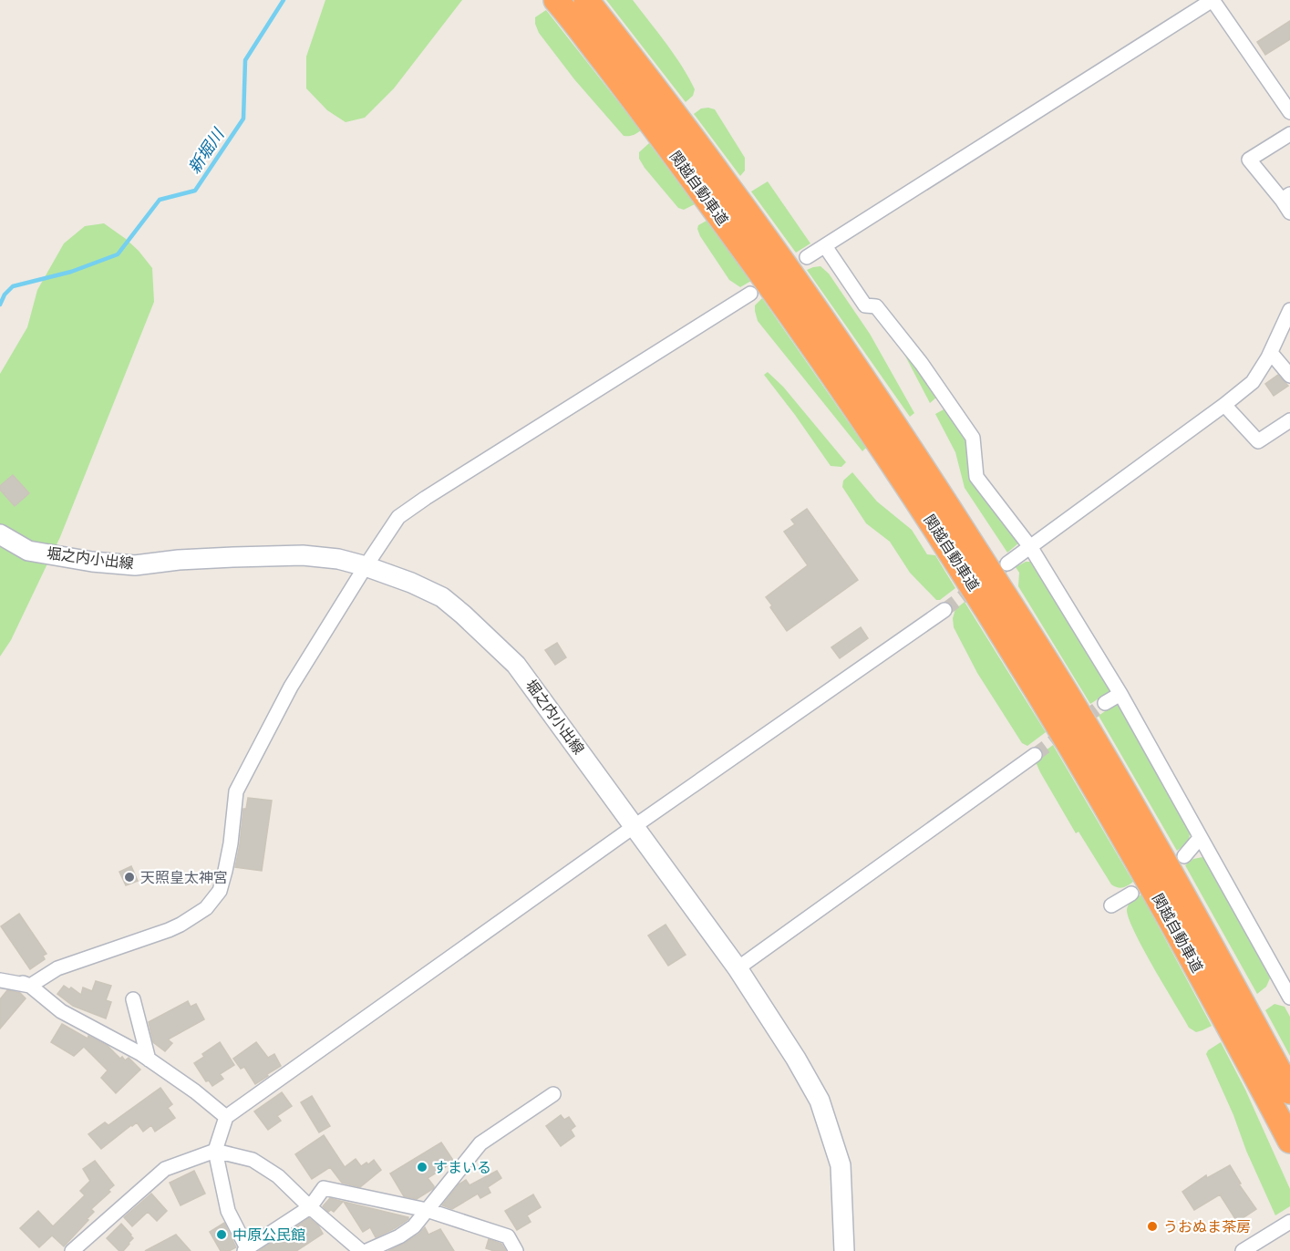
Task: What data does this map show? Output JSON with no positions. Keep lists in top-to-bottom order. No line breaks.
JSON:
{"streets":{"highway":["関越自動車道"],"main road":["堀之内小出線"]},"water":["新堀川"],"places":["天照皇太神宮","すまいる","うおぬま茶房","中原公民館"]}
